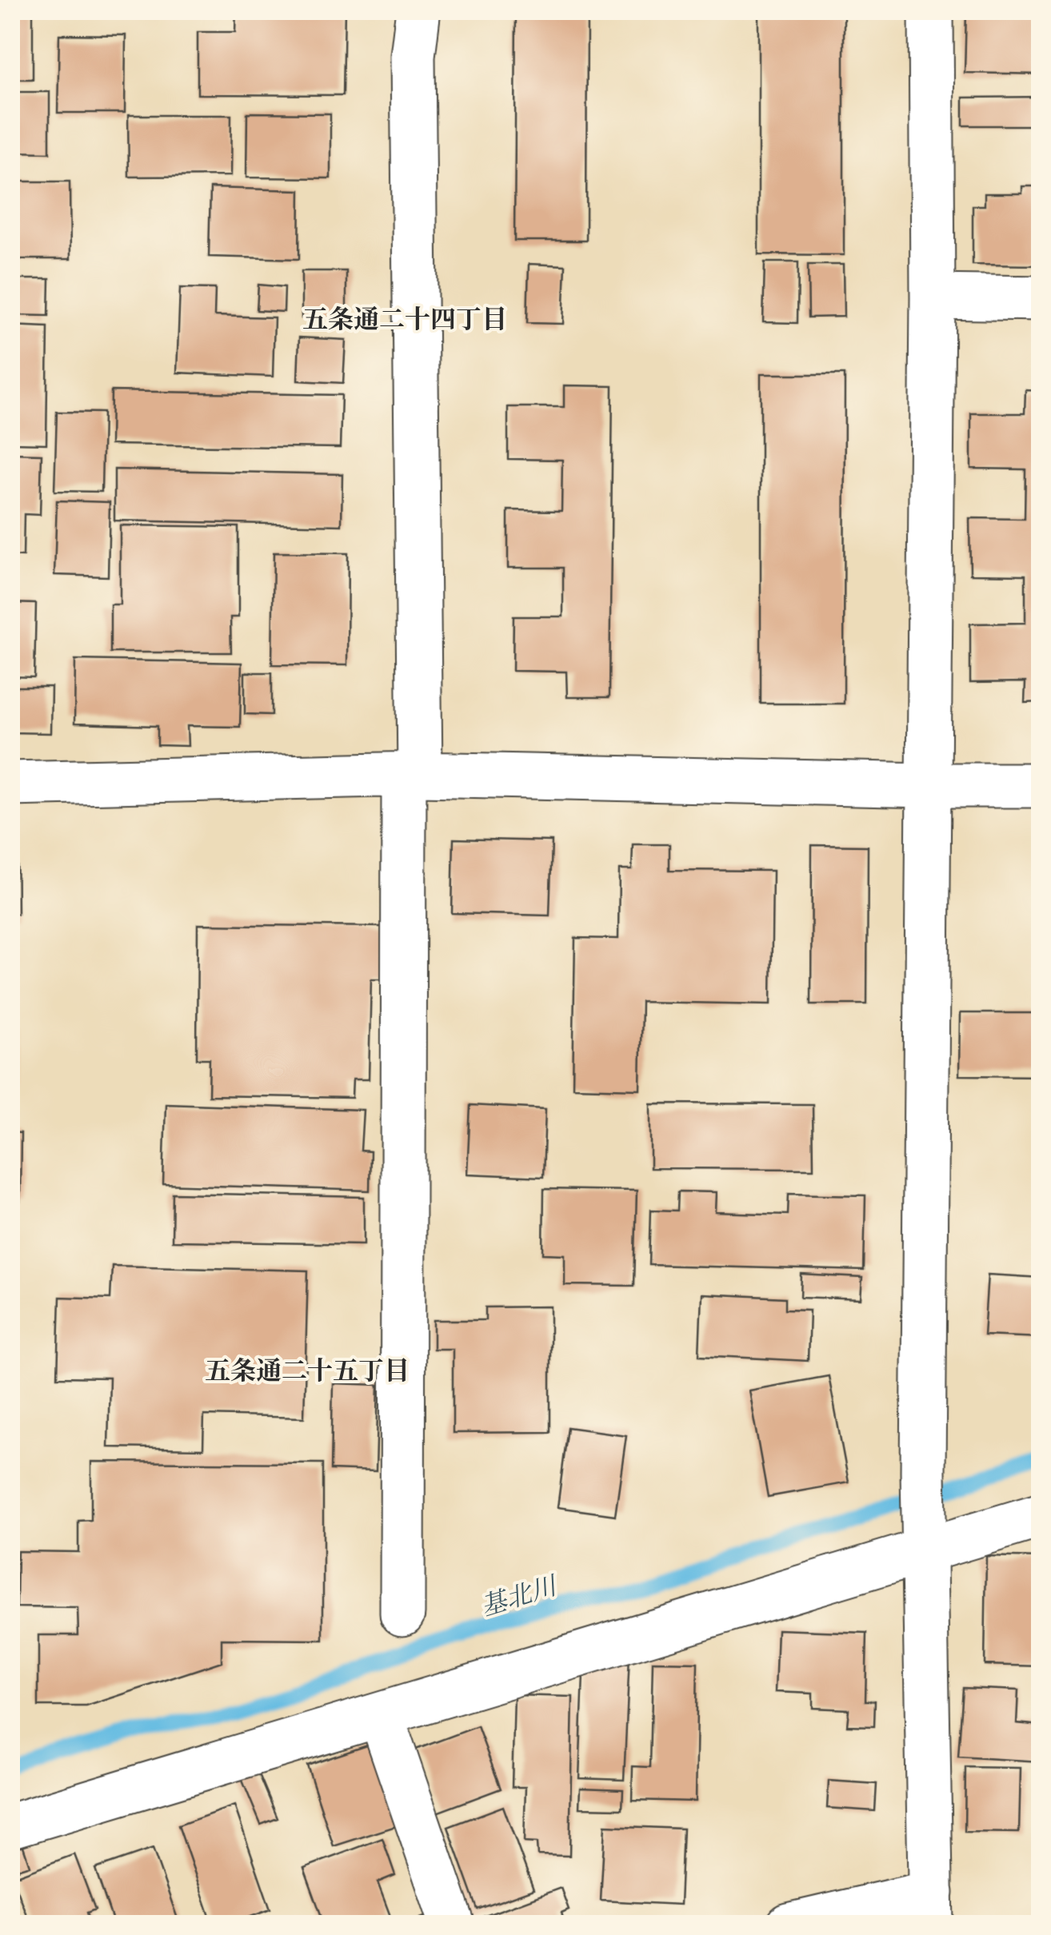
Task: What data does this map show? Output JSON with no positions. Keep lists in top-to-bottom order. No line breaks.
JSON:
{"districts":["五条通二十四丁目","五条通二十五丁目"],"water":["基北川"]}
